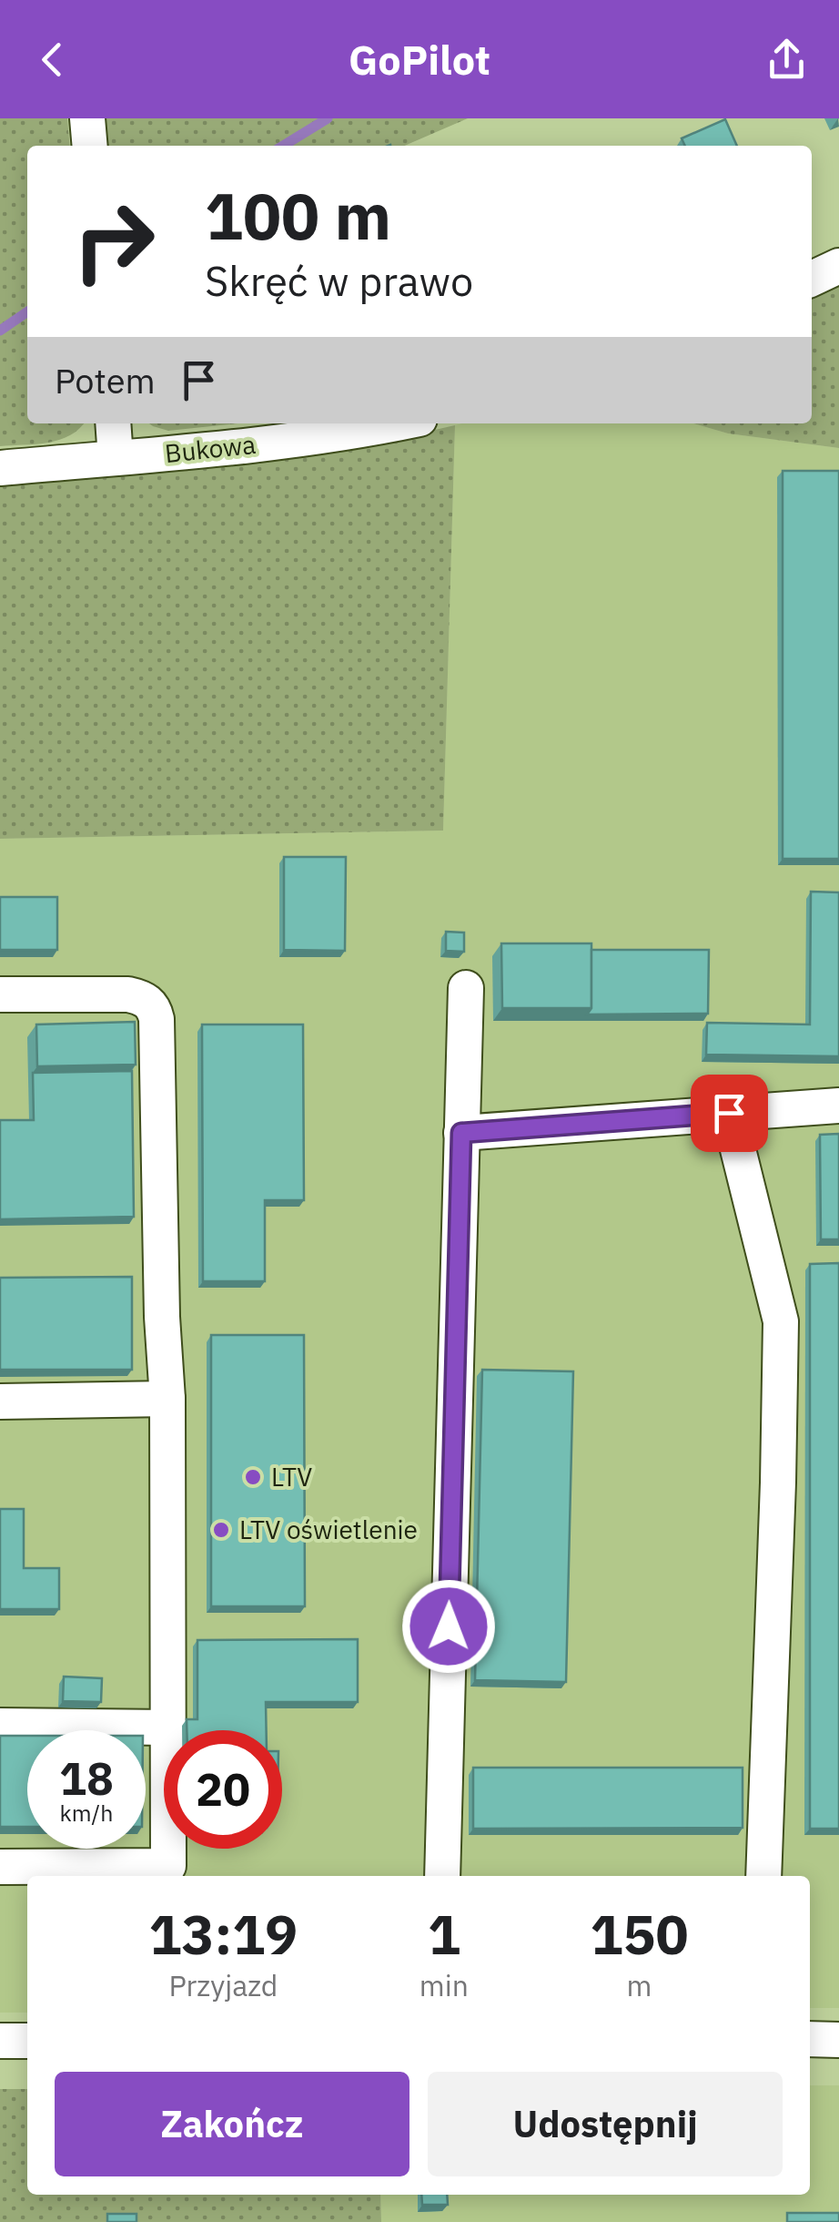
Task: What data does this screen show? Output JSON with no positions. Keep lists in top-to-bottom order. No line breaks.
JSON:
{"streets":{"street":["Bukowa"]},"places":["LTV","LTV oświetlenie"],"page":{"header":"GoPilot","turn":["100 m","Skręć w prawo"],"then":"Potem","speed":"18 km/h","limit":"20","eta":["13:19","Przyjazd","1","min","150","m"],"buttons":["Zakończ","Udostępnij"]}}
